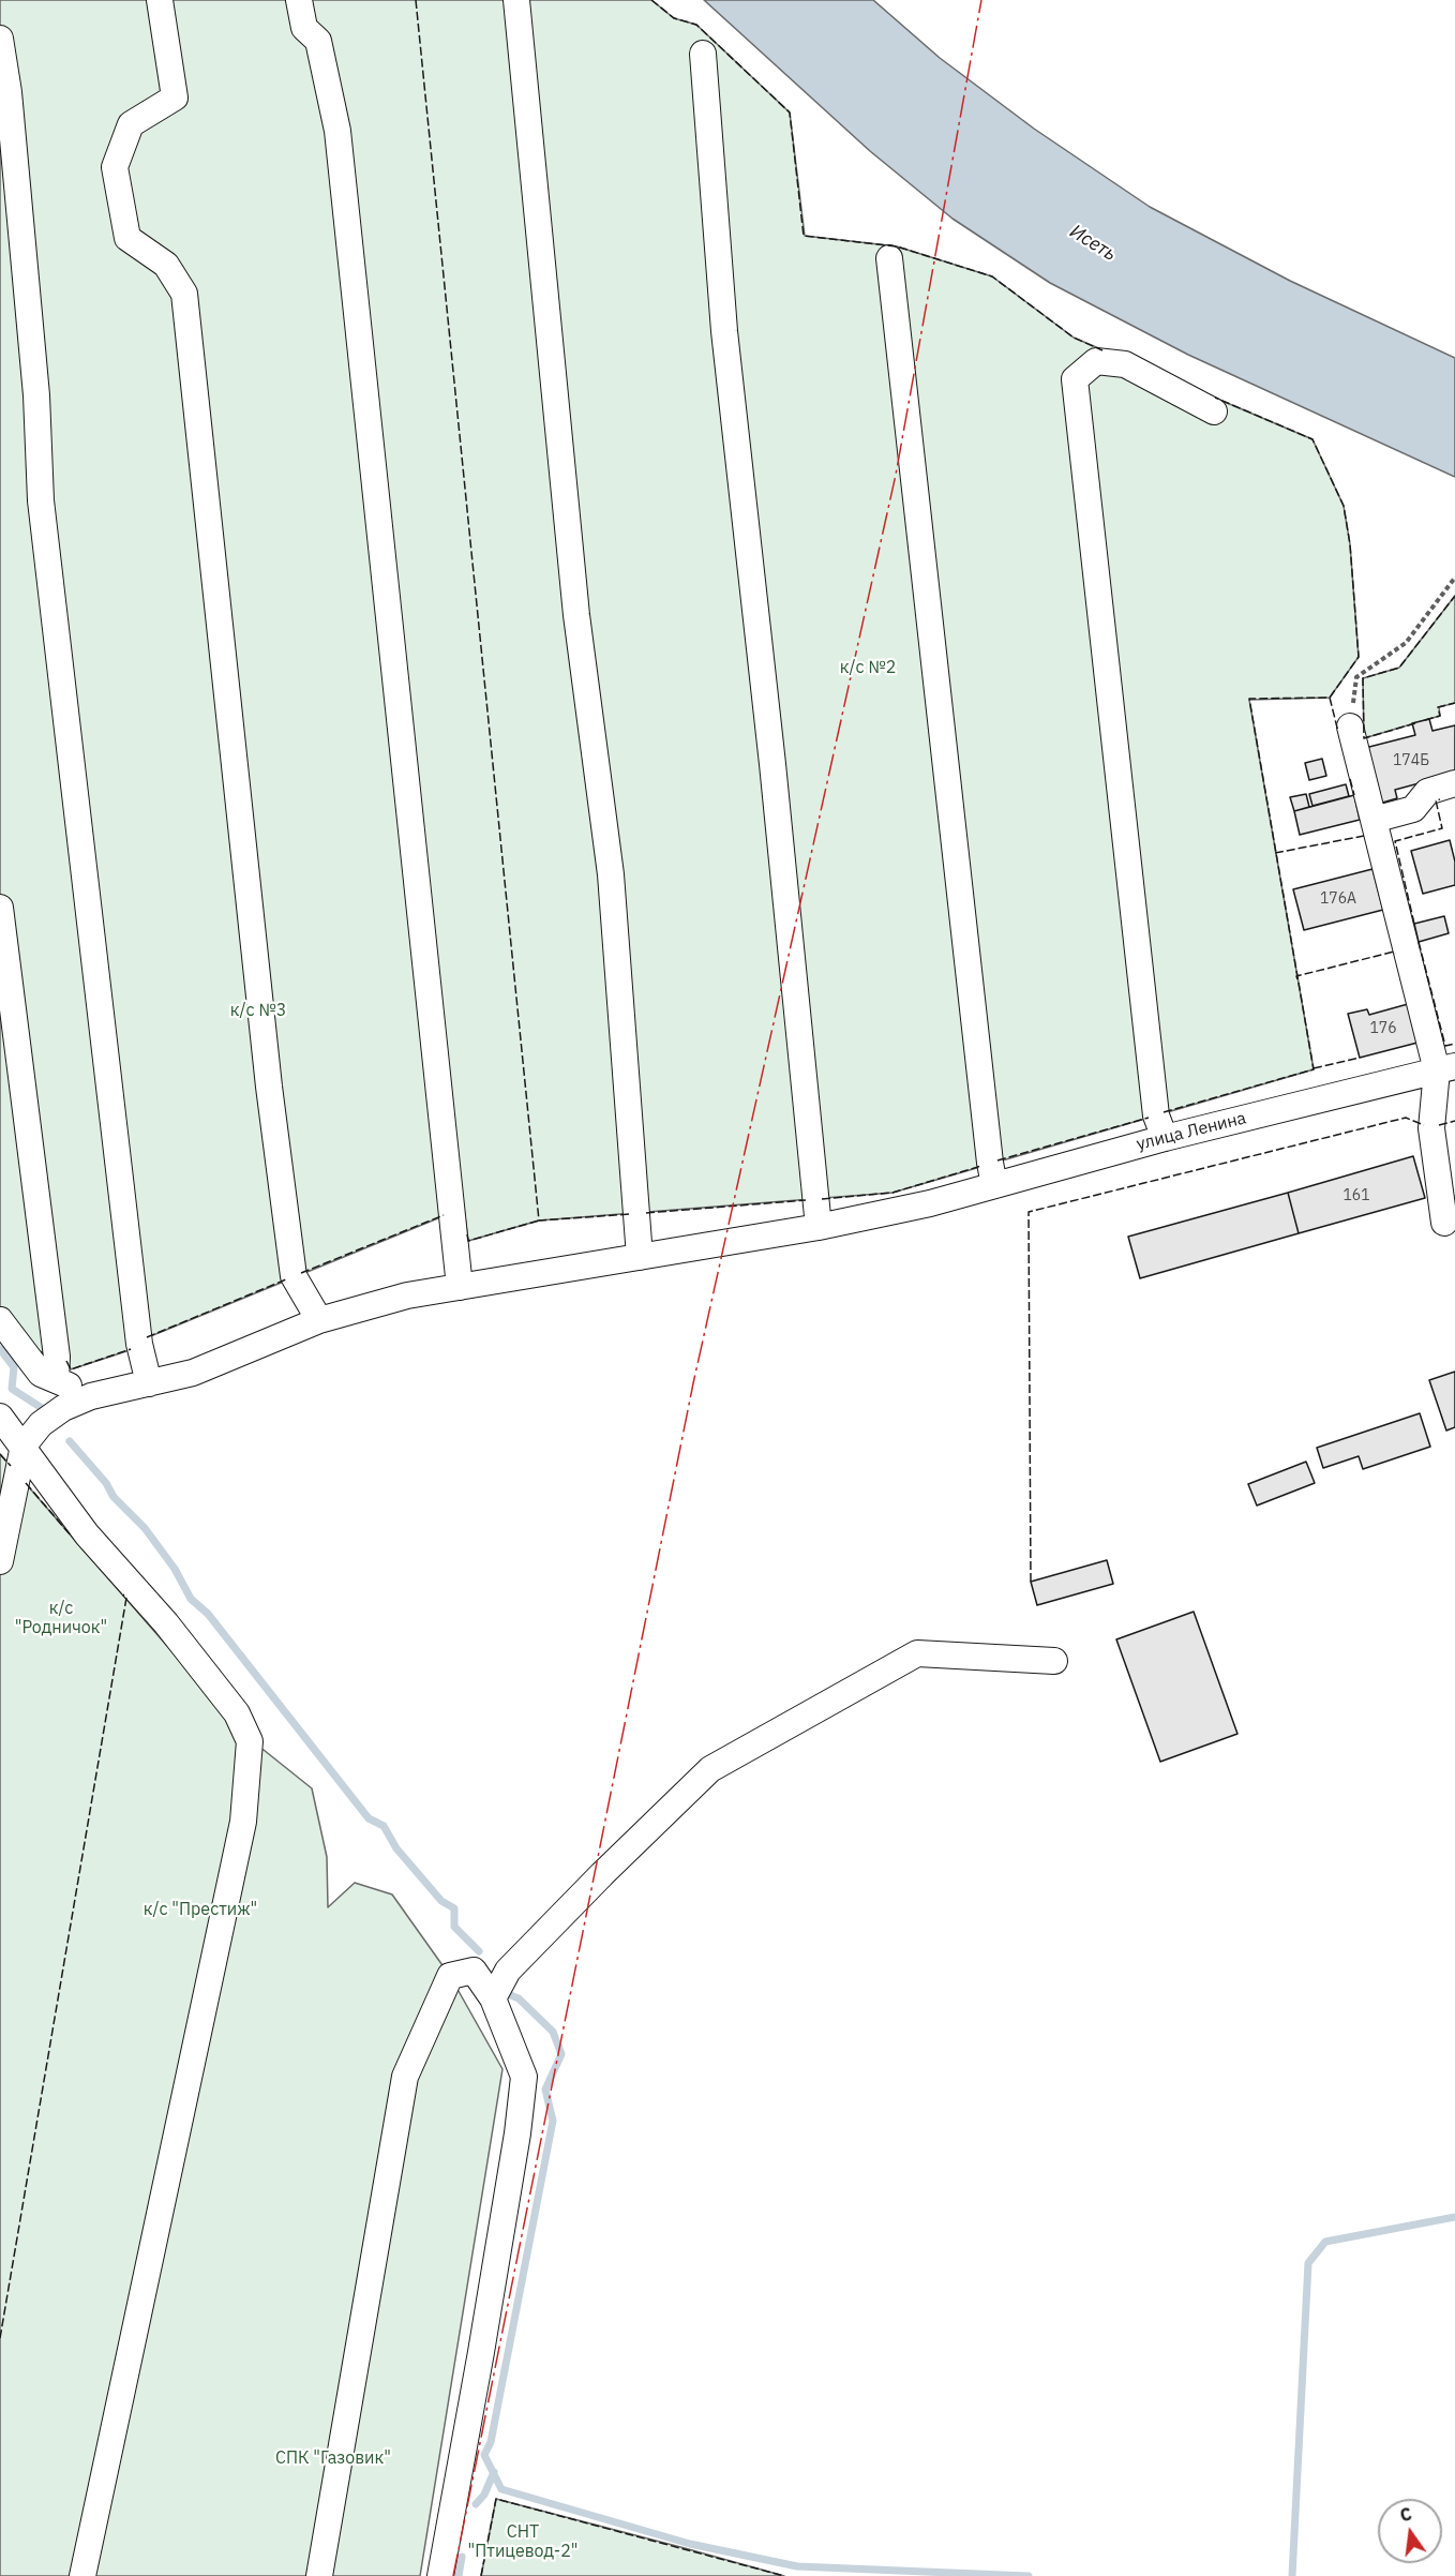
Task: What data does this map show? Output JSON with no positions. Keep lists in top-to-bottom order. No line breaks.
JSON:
{"streets":{"street":["улица Ленина"]},"water":["Исеть"],"parks":["к/с №2","к/с №3","к/с \"Родничок\"","к/с \"Престиж\"","СПК \"Газовик\"","СНТ \"Птицевод-2\""],"house_numbers":["174Б","176А","176","161"],"north":"top"}
